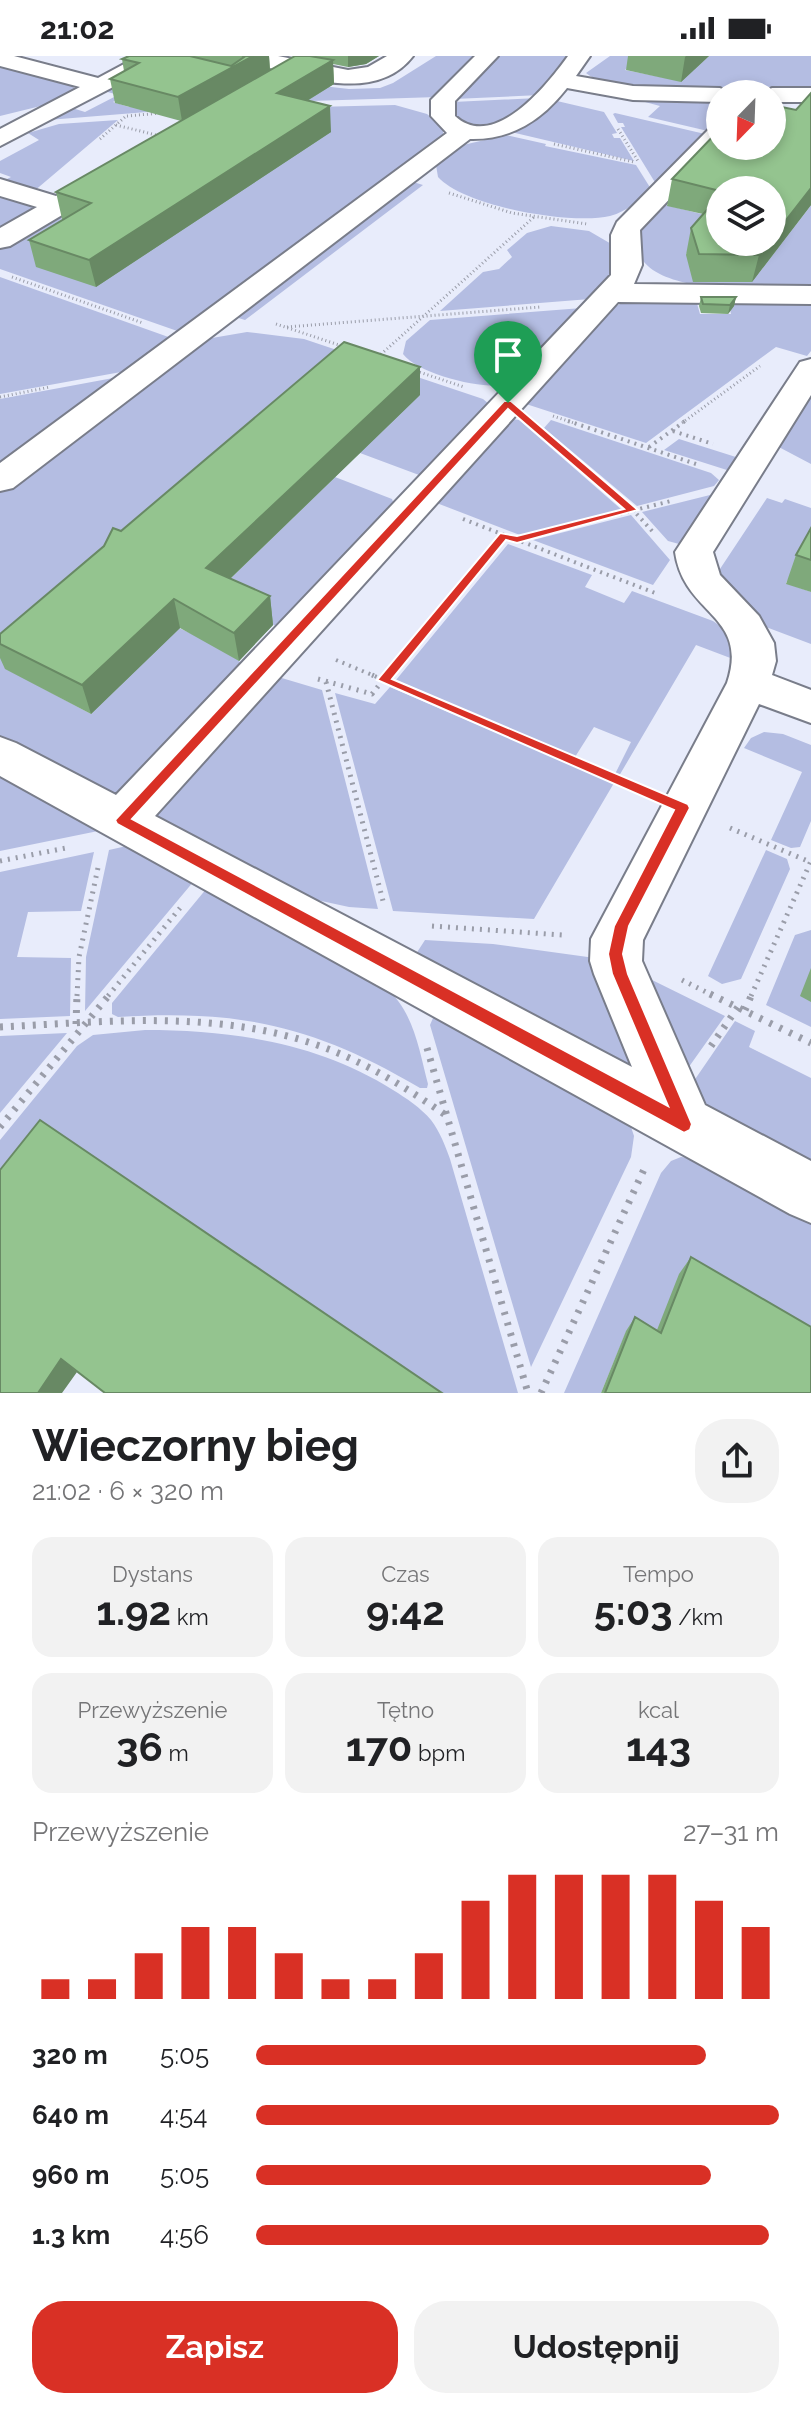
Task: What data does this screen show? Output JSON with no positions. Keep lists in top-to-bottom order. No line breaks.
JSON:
{"north":"bottom left","page":{"status":"21:02","heading":["Wieczorny bieg","21:02 · 6 × 320 m"],"stats":[["Dystans","1.92 km"],["Czas","9:42"],["Tempo","5:03 /km"],["Przewyższenie","36 m"],["Tętno","170 bpm"],["kcal","143"]],"chart":["Przewyższenie","27–31 m"],"list":[{"name":"320 m","note":"5:05"},{"name":"640 m","note":"4:54"},{"name":"960 m","note":"5:05"},{"name":"1.3 km","note":"4:56"}],"buttons":["Zapisz","Udostępnij"]}}
